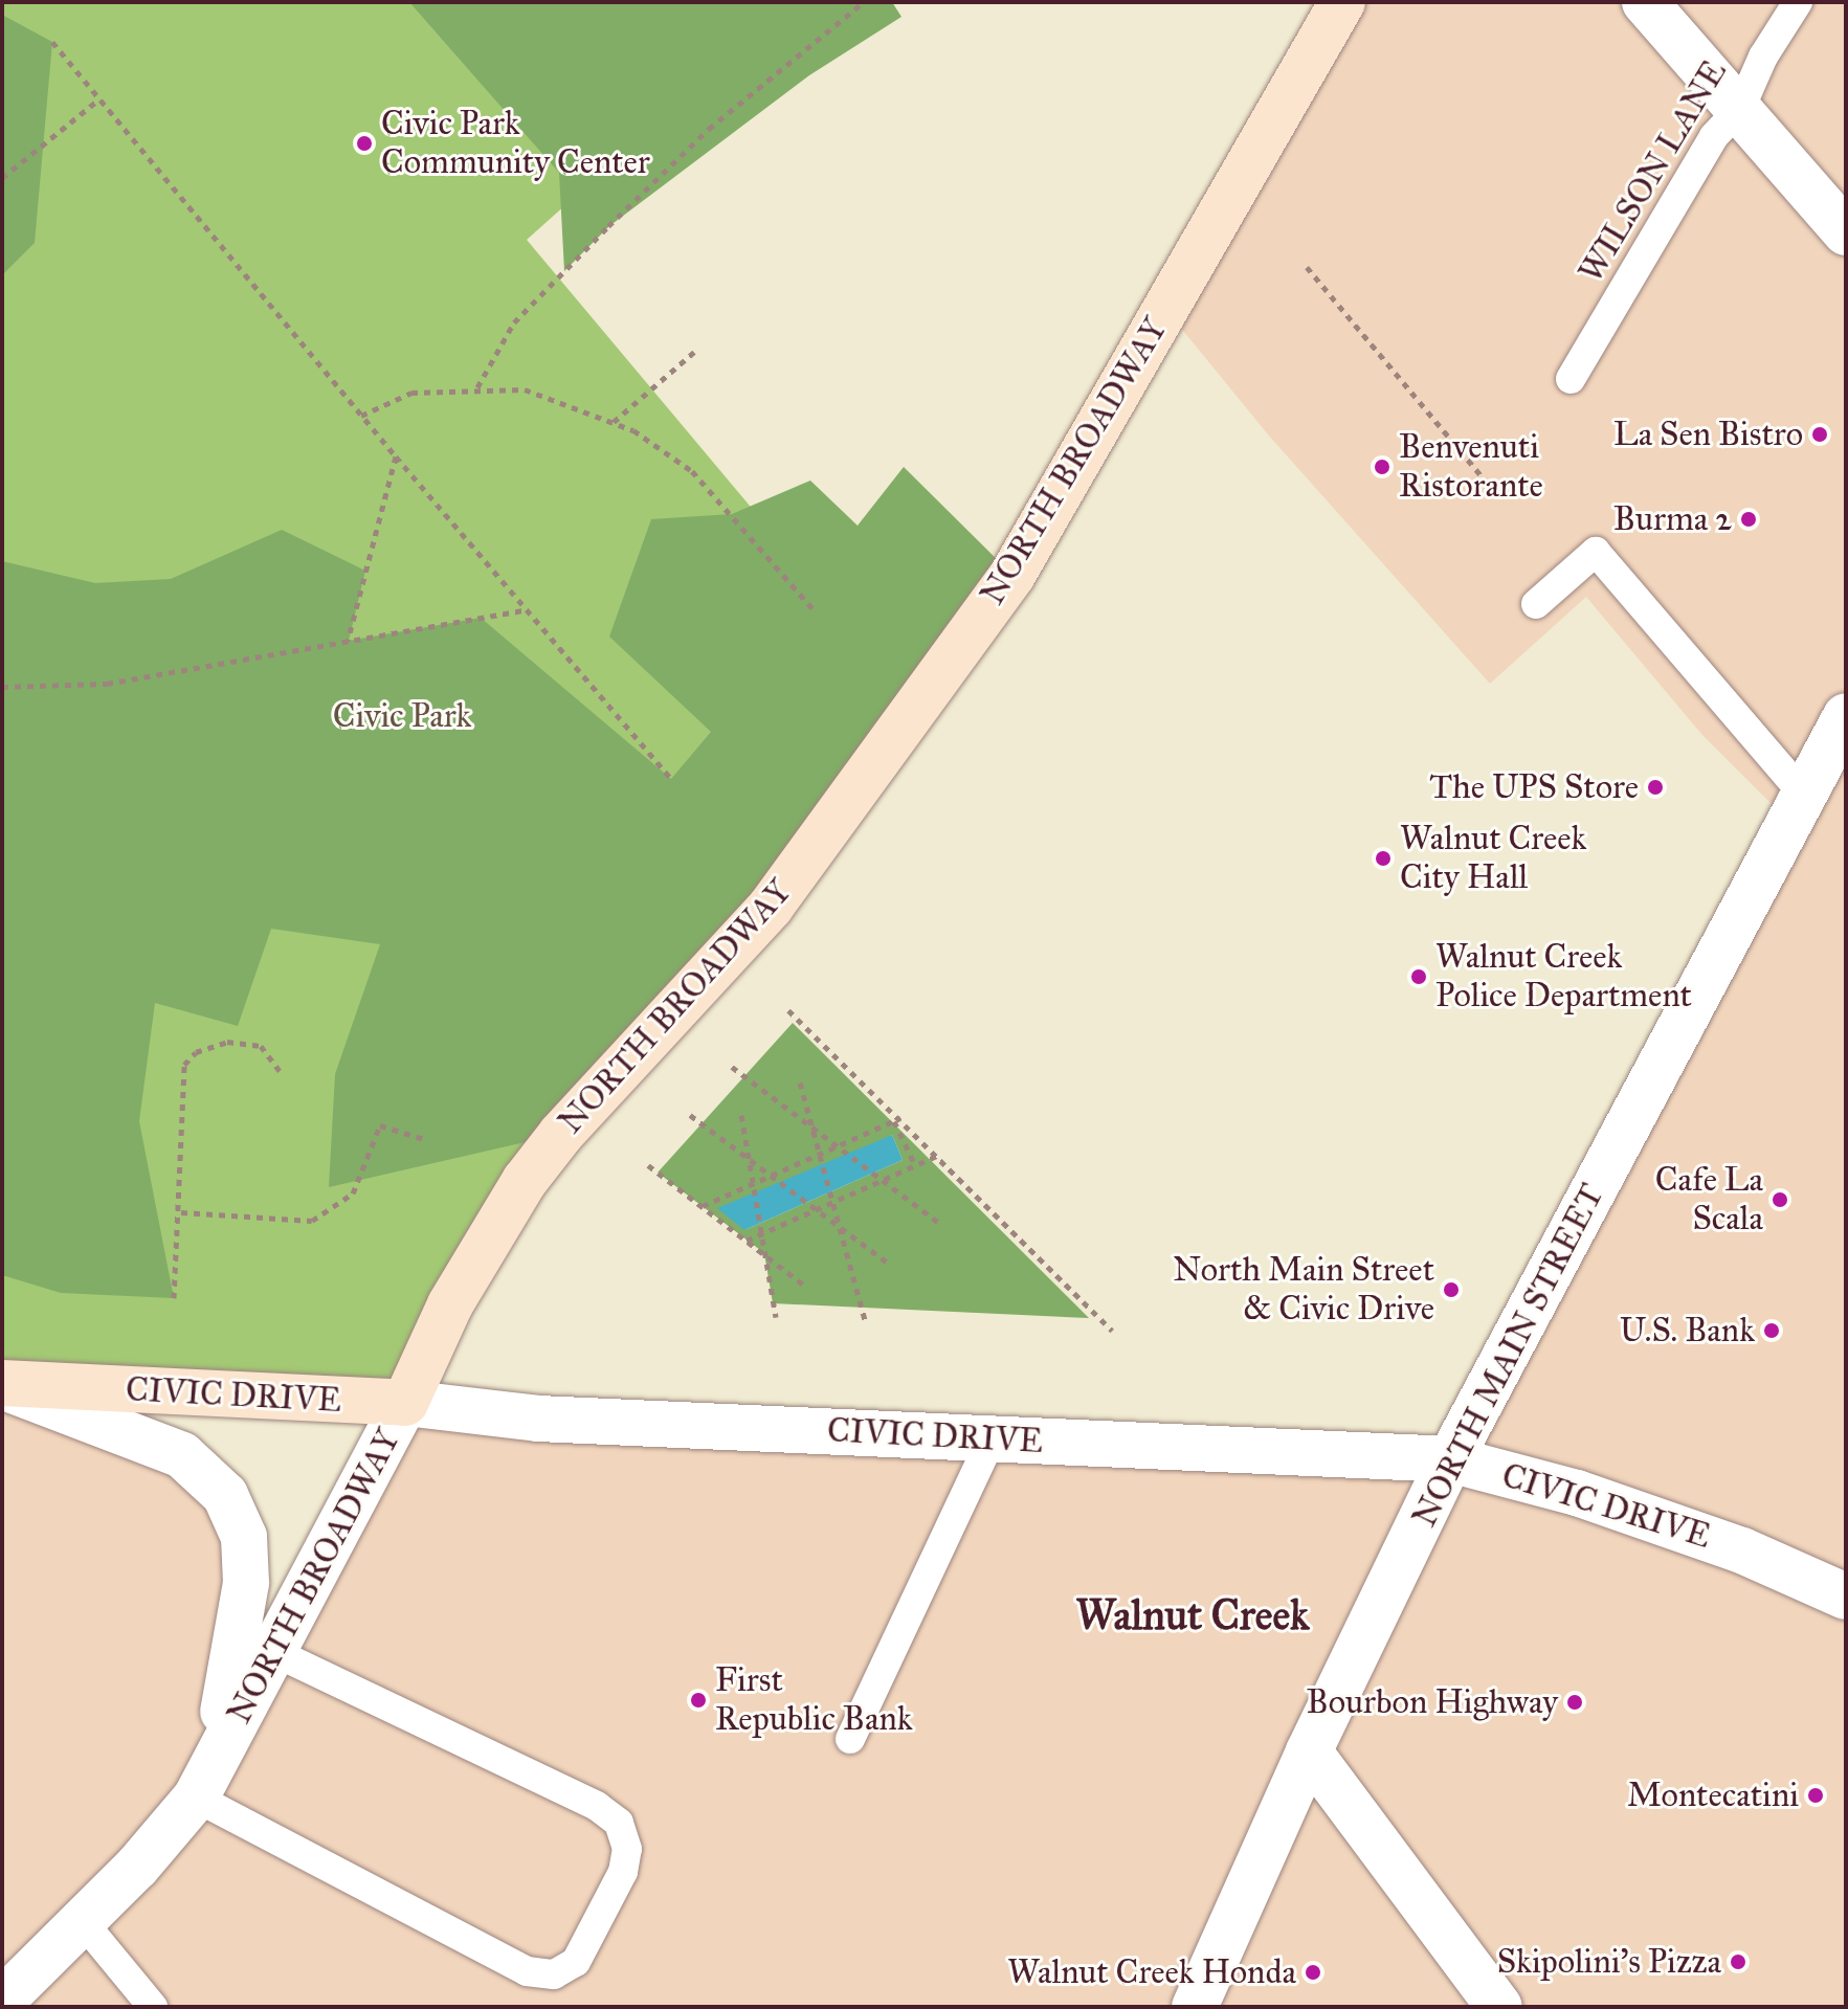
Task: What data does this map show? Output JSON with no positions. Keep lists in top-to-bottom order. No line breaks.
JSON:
{"streets":{"main road":["NORTH BROADWAY","CIVIC DRIVE"],"street":["NORTH MAIN STREET"],"lane":["WILSON LANE"]},"crossings":[["NORTH BROADWAY","CIVIC DRIVE"],["NORTH MAIN STREET","CIVIC DRIVE"]],"districts":["Walnut Creek"],"parks":["Civic Park"],"places":["Civic Park Community Center","La Sen Bistro","Benvenuti Ristorante","Burma 2","The UPS Store","Walnut Creek City Hall","Walnut Creek Police Department","Cafe La Scala","North Main Street & Civic Drive","U.S. Bank","First Republic Bank","Bourbon Highway","Montecatini","Skipolini's Pizza","Walnut Creek Honda"]}
